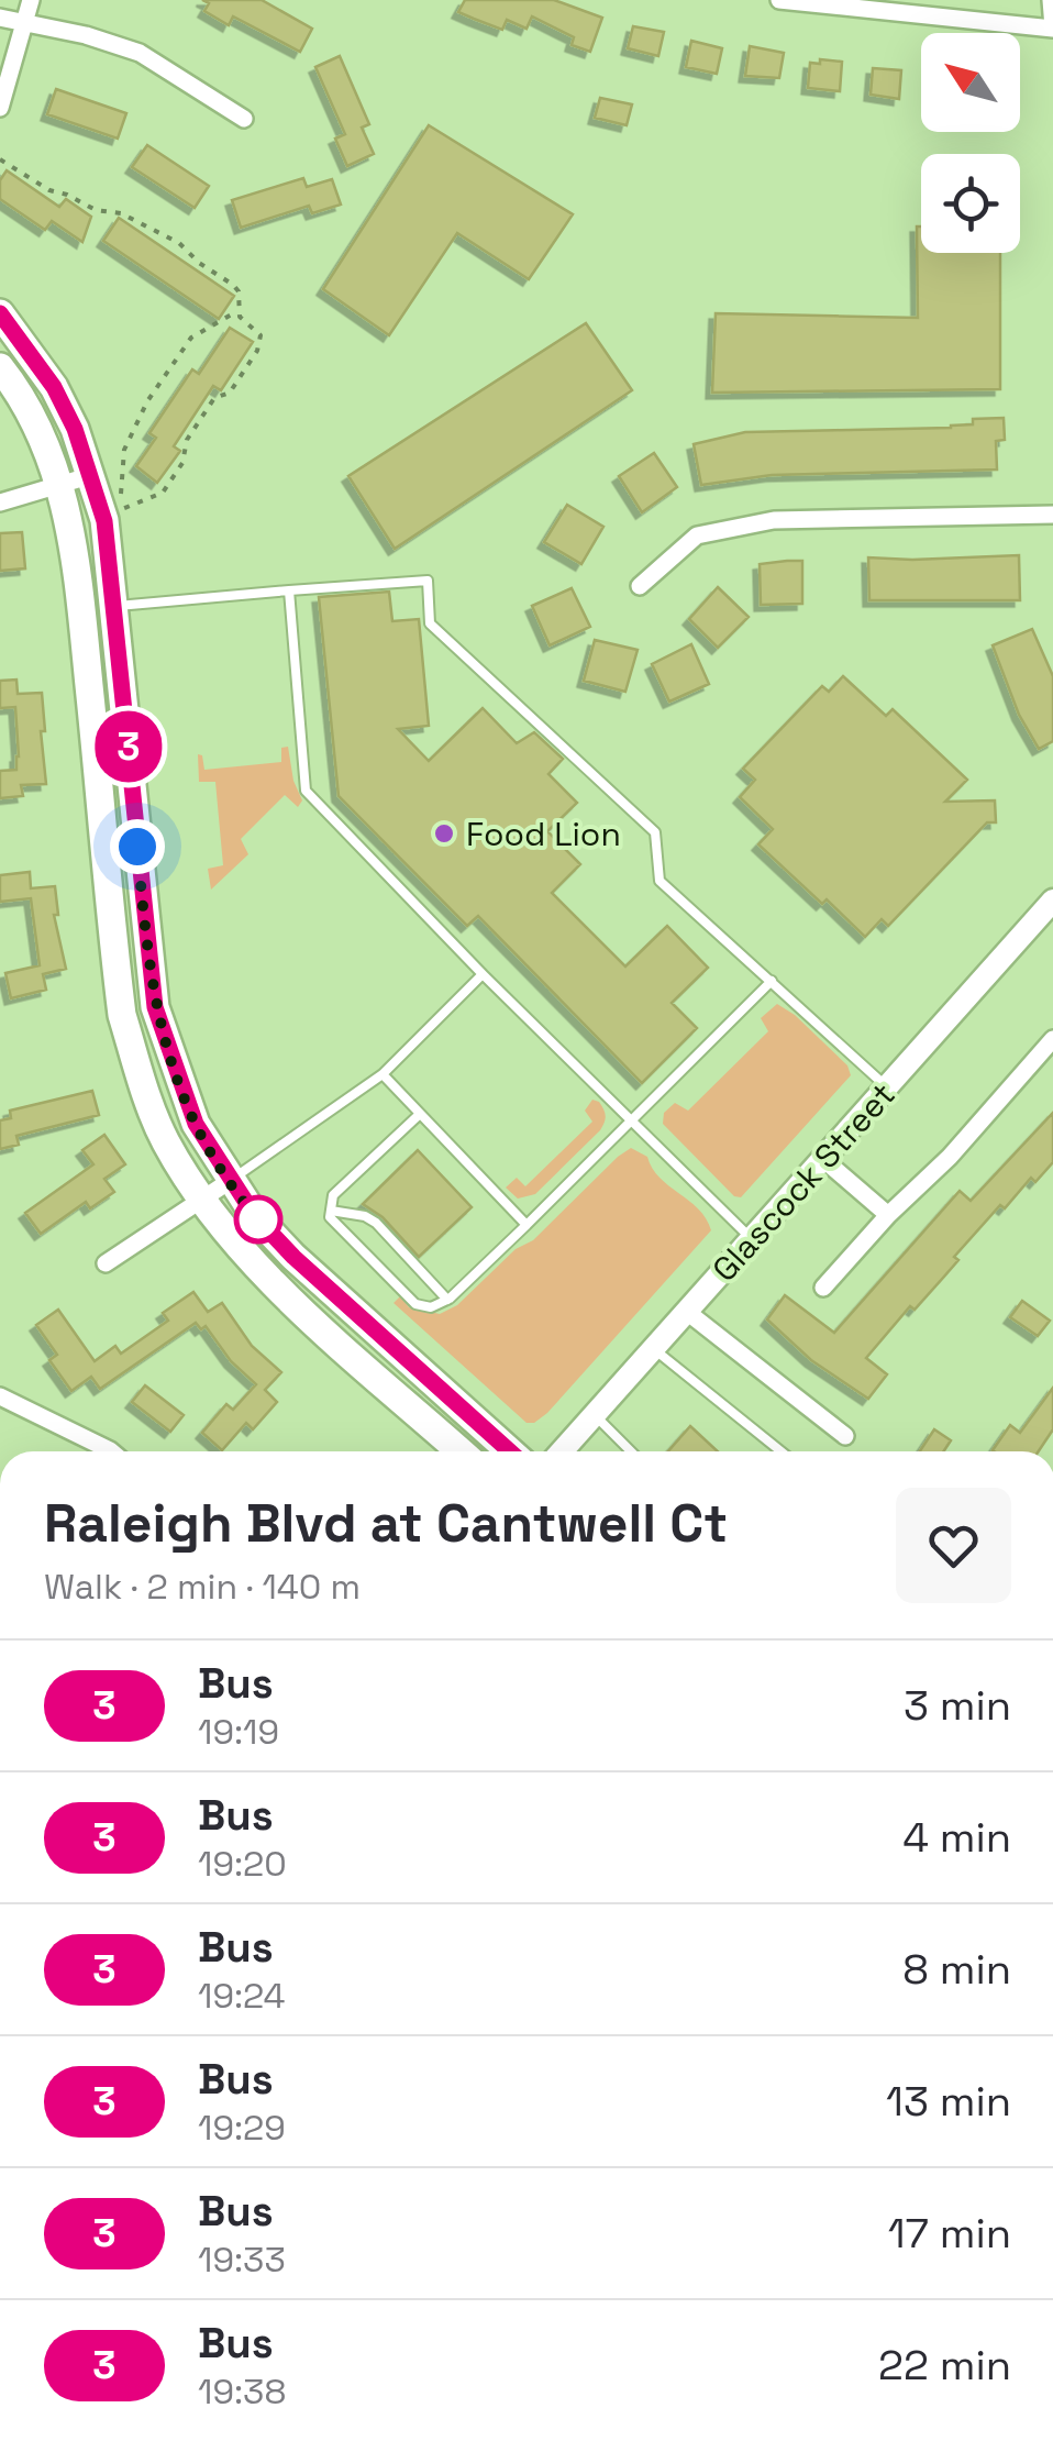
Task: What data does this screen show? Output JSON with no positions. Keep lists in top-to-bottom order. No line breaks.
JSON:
{"streets":{"street":["Glascock Street"]},"places":["Food Lion"],"lines":["bus line 3"],"north":"top left","page":{"on_map":"3","heading":["Raleigh Blvd at Cantwell Ct","Walk · 2 min · 140 m"],"list":[{"mark":"3","name":"Bus","note":"19:19","value":"3 min"},{"mark":"3","name":"Bus","note":"19:20","value":"4 min"},{"mark":"3","name":"Bus","note":"19:24","value":"8 min"},{"mark":"3","name":"Bus","note":"19:29","value":"13 min"},{"mark":"3","name":"Bus","note":"19:33","value":"17 min"},{"mark":"3","name":"Bus","note":"19:38","value":"22 min"}]}}
